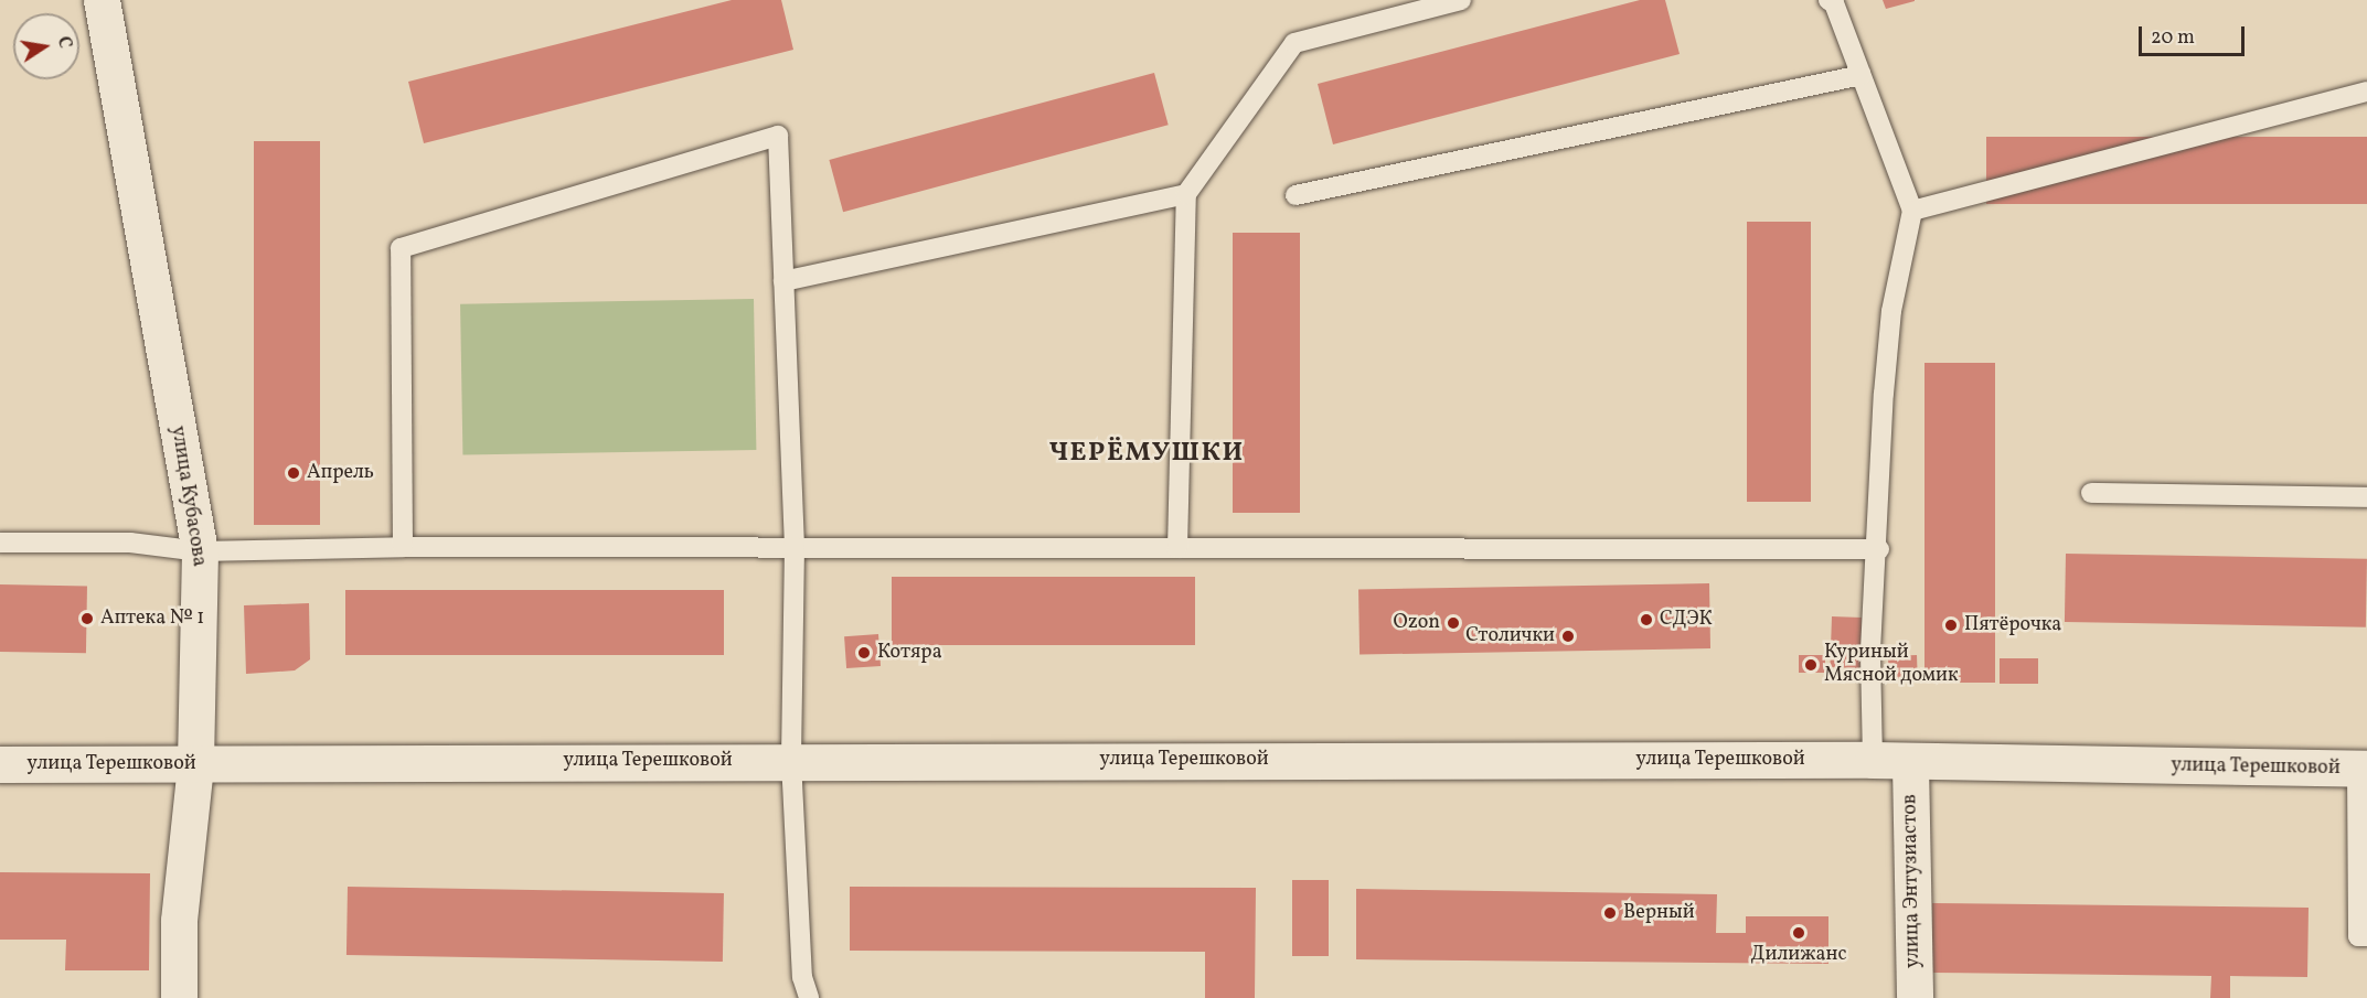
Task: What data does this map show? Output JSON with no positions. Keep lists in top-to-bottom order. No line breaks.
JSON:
{"streets":{"main road":["улица Кубасова","улица Терешковой","улица Энтузиастов"]},"crossings":[["улица Кубасова","улица Терешковой"],["улица Терешковой","улица Энтузиастов"]],"districts":["ЧЕРЁМУШКИ"],"places":["Апрель","Аптека № 1","СДЭК","Ozon","Пятёрочка","Столички","Котяра","Куриный Мясной домик","Верный","Дилижанс"],"scale_bar":"20 m","north":"right"}
